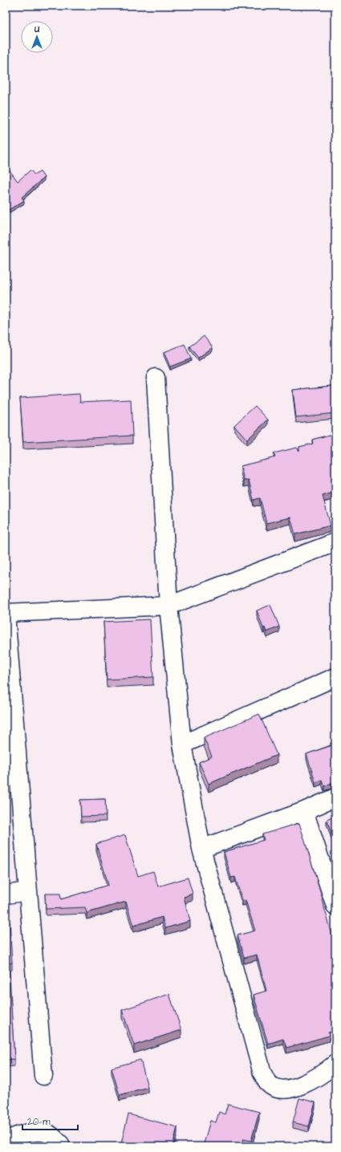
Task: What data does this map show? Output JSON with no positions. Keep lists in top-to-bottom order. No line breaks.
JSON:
{"scale_bar":"20 m","north":"top"}
